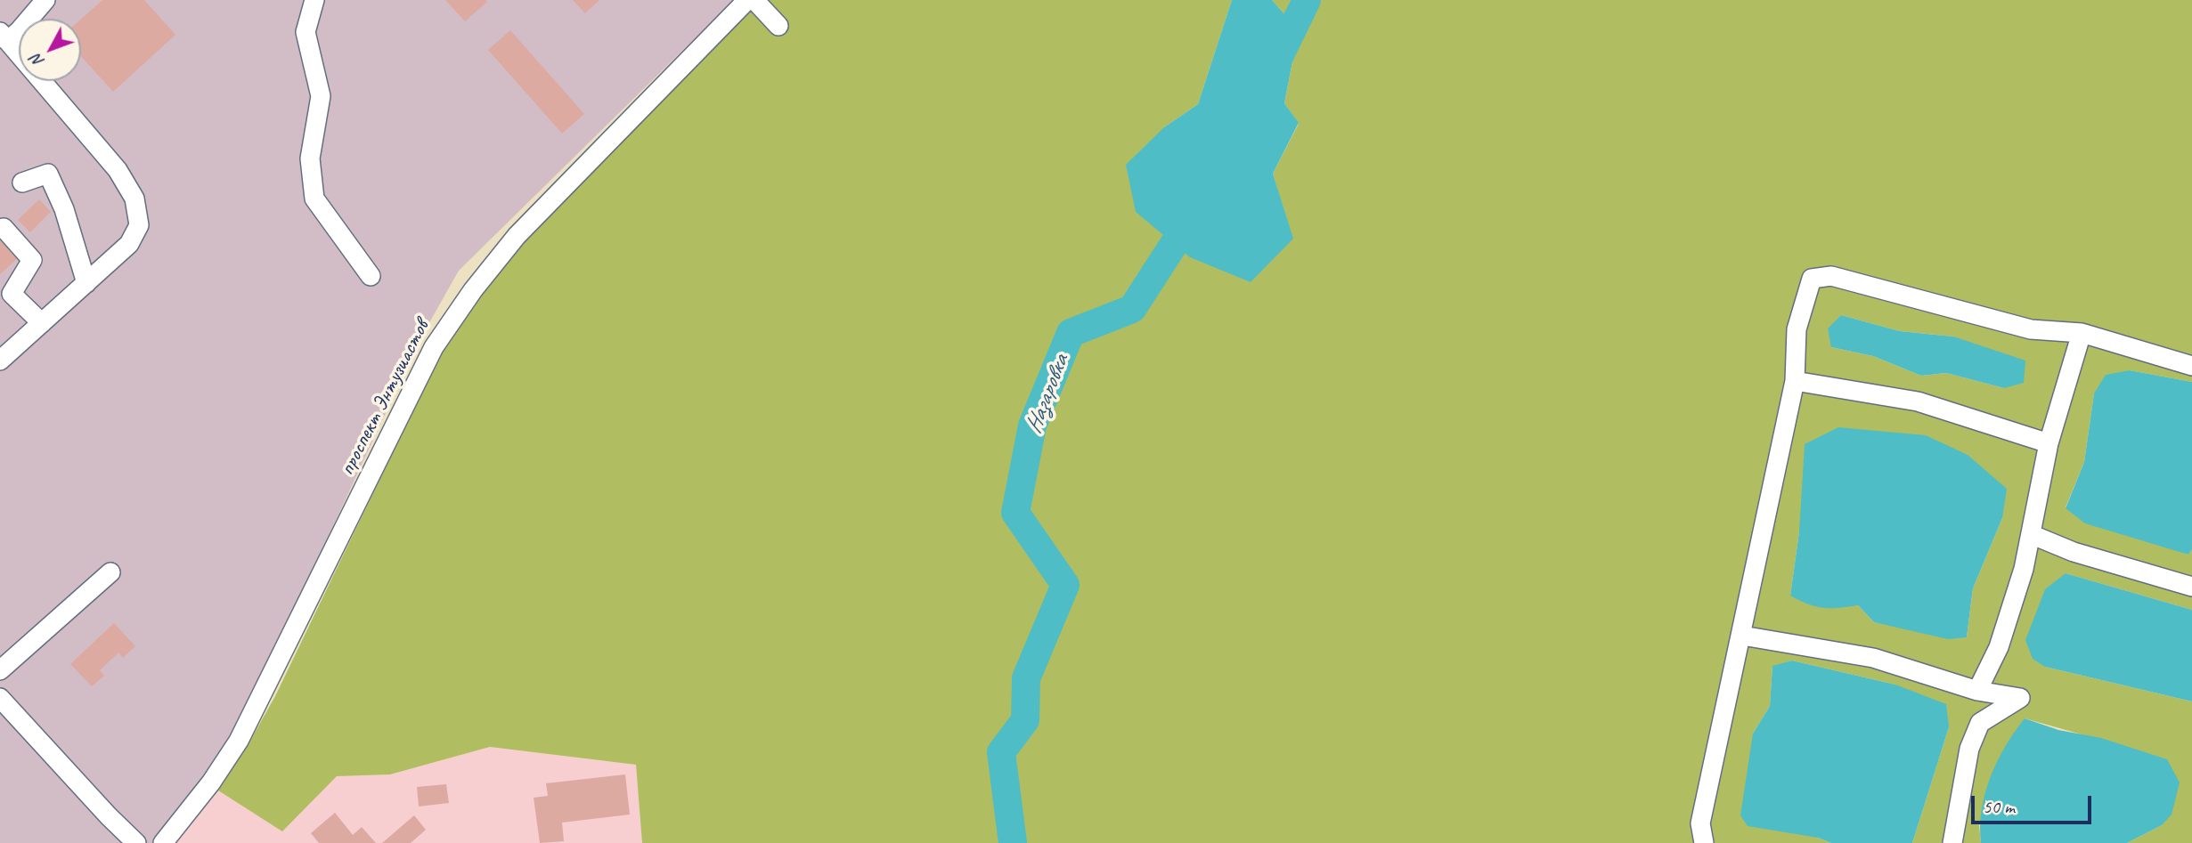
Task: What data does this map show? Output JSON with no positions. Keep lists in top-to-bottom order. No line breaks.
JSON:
{"streets":{"street":["проспект Энтузиастов"]},"water":["Назаровка"],"scale_bar":"50 m","north":"bottom left"}
